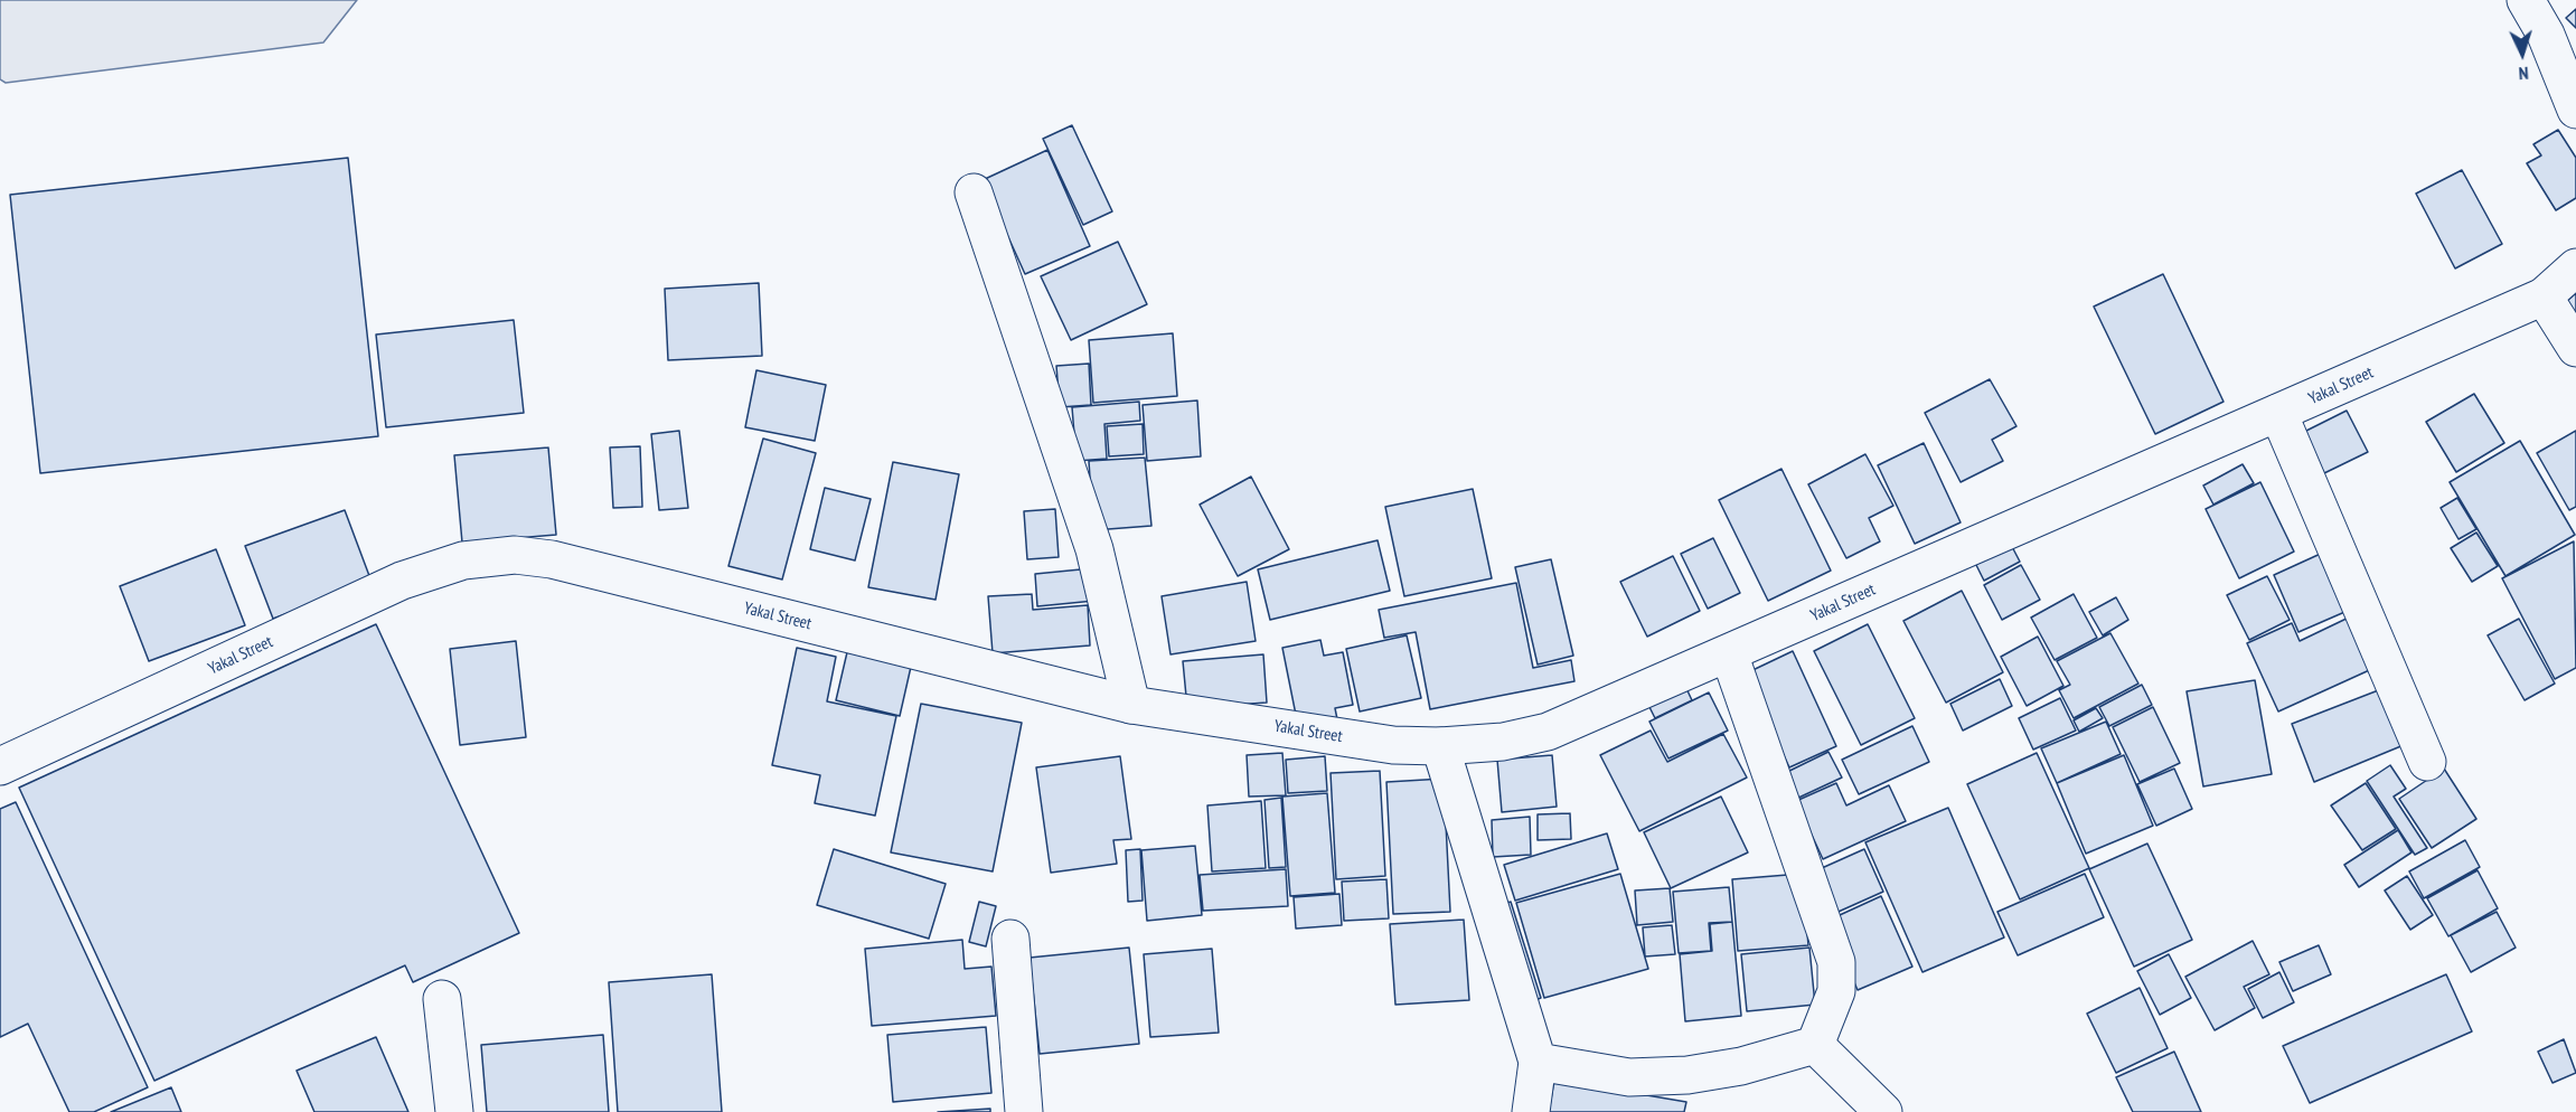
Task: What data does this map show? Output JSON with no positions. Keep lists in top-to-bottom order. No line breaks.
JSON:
{"streets":{"street":["Yakal Street"]},"north":"bottom"}
